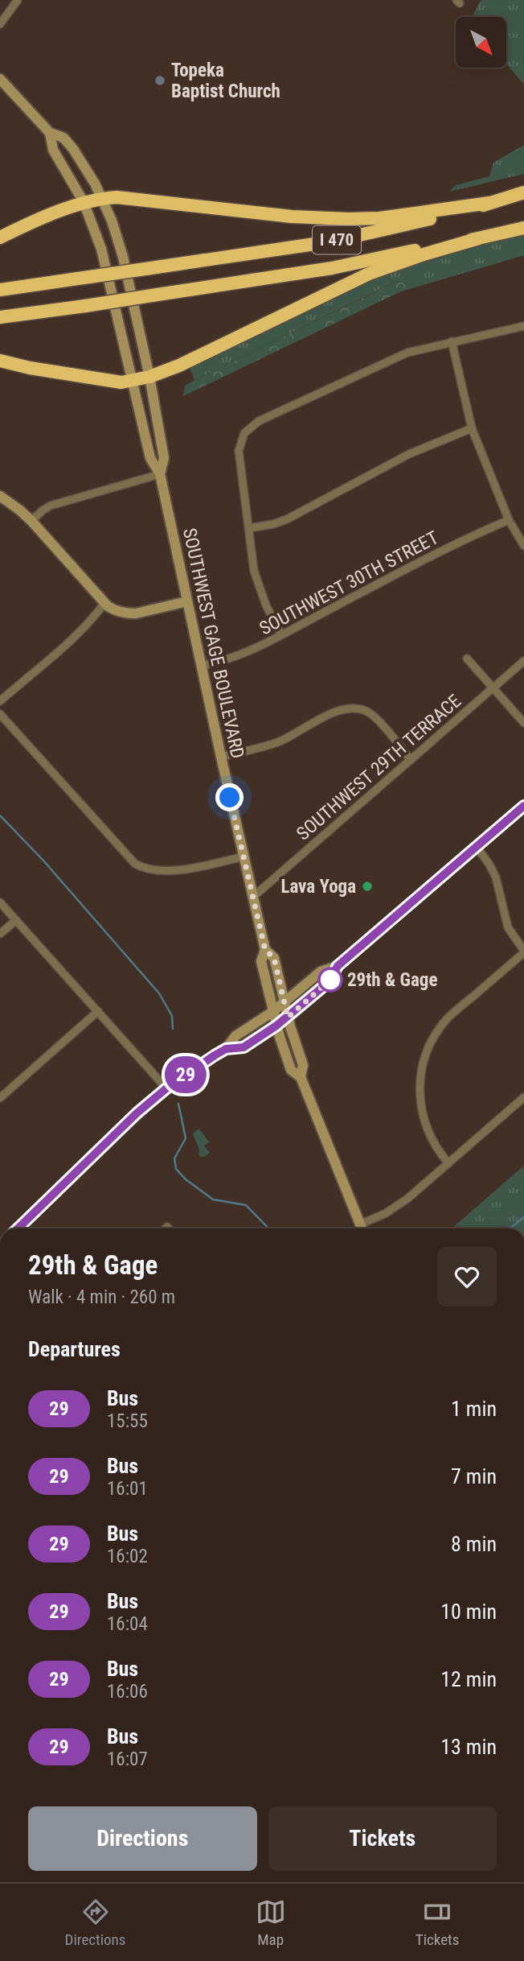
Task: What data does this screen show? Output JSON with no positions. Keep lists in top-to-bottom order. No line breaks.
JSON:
{"streets":{"highway":["I 470"],"main road":["SOUTHWEST GAGE BOULEVARD"],"street":["SOUTHWEST 30TH STREET","SOUTHWEST 29TH TERRACE"]},"crossings":[["SOUTHWEST 30TH STREET","SOUTHWEST GAGE BOULEVARD"],["SOUTHWEST GAGE BOULEVARD","SOUTHWEST 29TH TERRACE"]],"places":["Topeka Baptist Church","Lava Yoga","29th & Gage"],"lines":["bus line 29"],"north":"bottom right","page":{"on_map":"29","heading":[["29th & Gage","Walk · 4 min · 260 m"],"Departures"],"list":[{"mark":"29","name":"Bus","note":"15:55","value":"1 min"},{"mark":"29","name":"Bus","note":"16:01","value":"7 min"},{"mark":"29","name":"Bus","note":"16:02","value":"8 min"},{"mark":"29","name":"Bus","note":"16:04","value":"10 min"},{"mark":"29","name":"Bus","note":"16:06","value":"12 min"},{"mark":"29","name":"Bus","note":"16:07","value":"13 min"}],"buttons":["Directions","Tickets"],"tabs":["Directions","Map","Tickets"]}}
